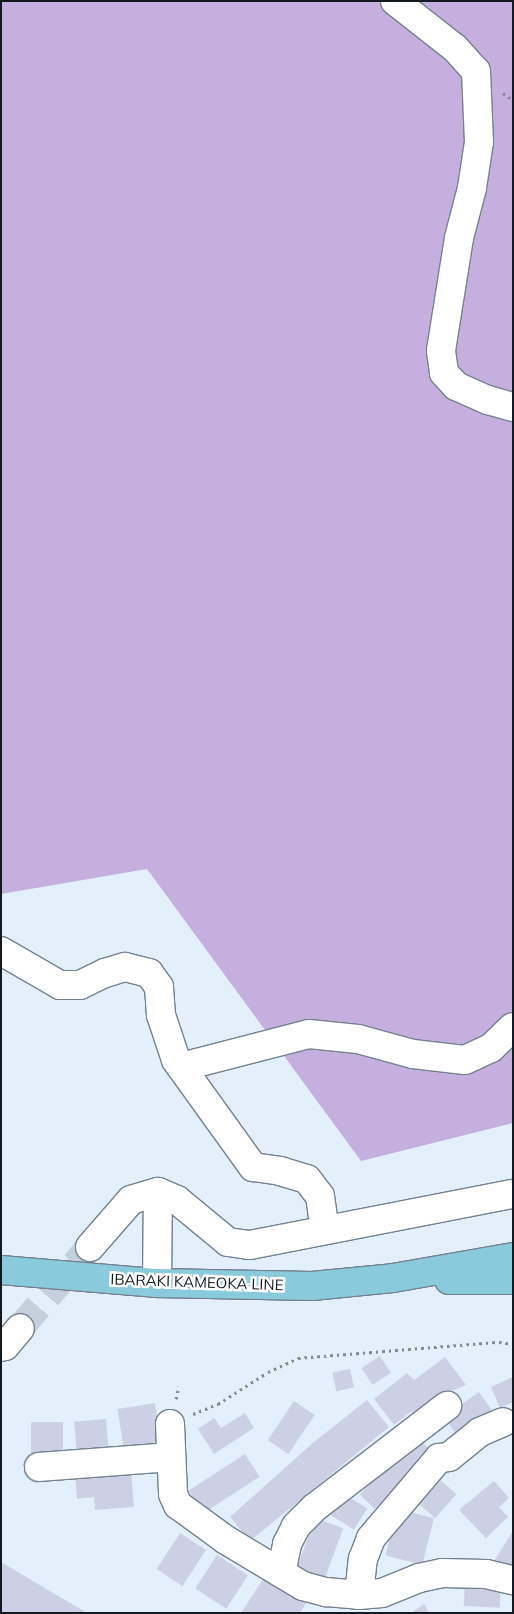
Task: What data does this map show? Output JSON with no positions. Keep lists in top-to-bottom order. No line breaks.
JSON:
{"streets":{"main road":["IBARAKI KAMEOKA LINE"]}}
